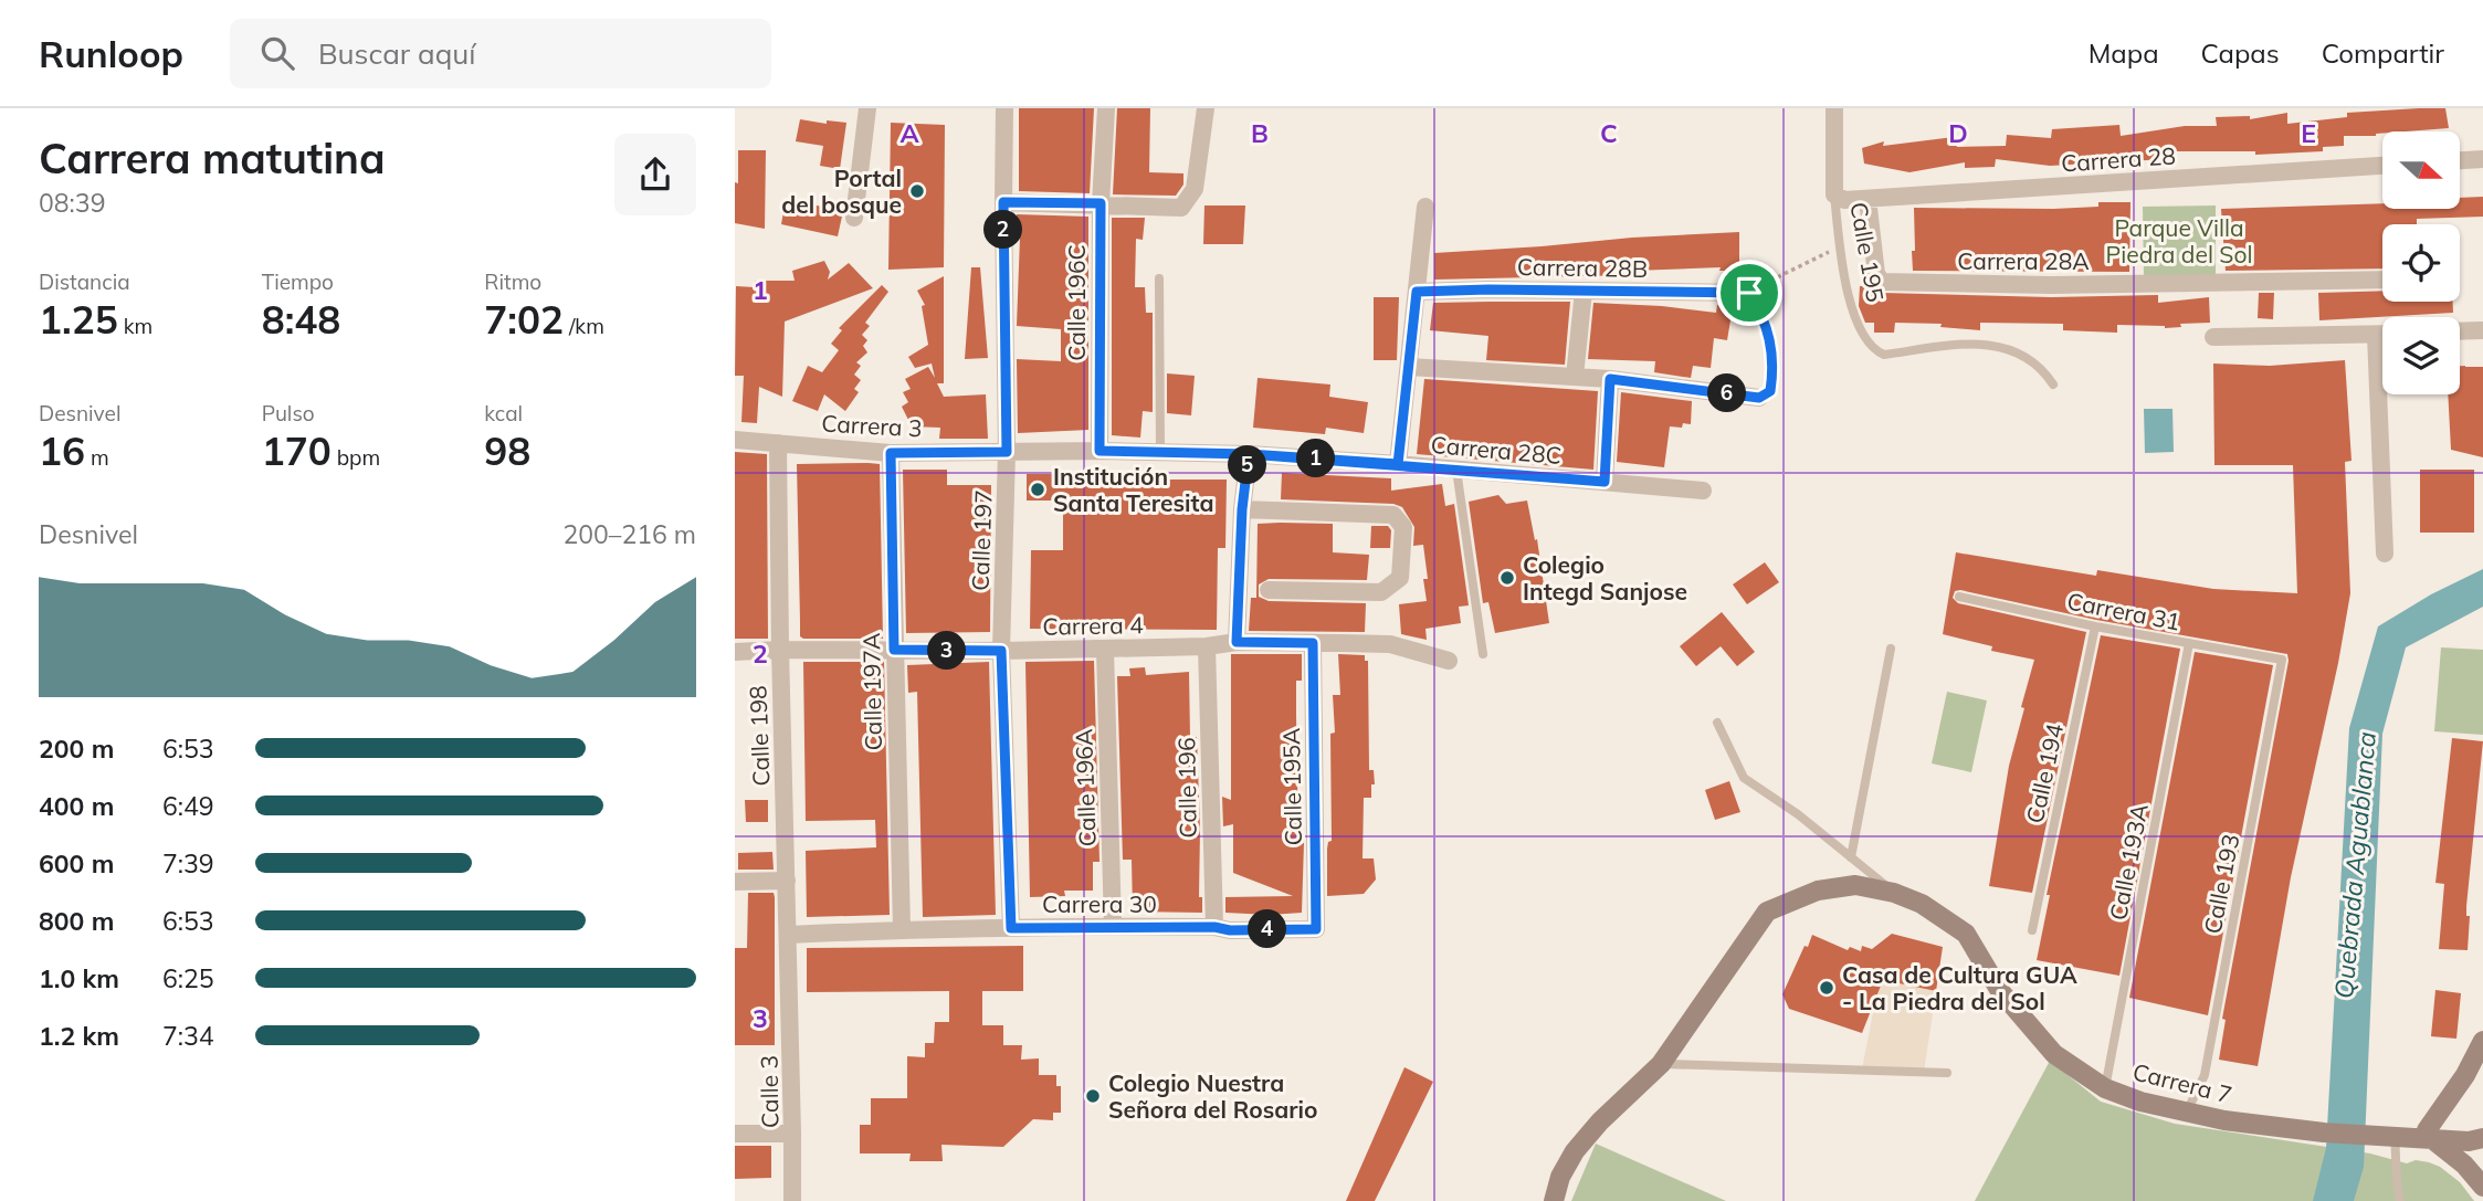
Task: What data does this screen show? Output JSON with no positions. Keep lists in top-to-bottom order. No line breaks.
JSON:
{"streets":{"main road":["Carrera 7"],"street":["Carrera 28","Calle 195","Carrera 28A","Carrera 28B","Calle 196C","Carrera 3","Carrera 28C","Calle 197","Carrera 4","Calle 197A","Calle 198","Calle 195A","Calle 196A","Calle 196","Carrera 30","Calle 3"],"lane":["Carrera 31","Calle 194","Calle 193A","Calle 193"]},"crossings":[["Carrera 28","Calle 195"],["Calle 195","Carrera 28A"],["Calle 196C","Carrera 28C"],["Carrera 3","Carrera 28C"],["Carrera 3","Calle 197"],["Carrera 3","Calle 197A"],["Carrera 3","Calle 198"],["Carrera 28C","Calle 197"],["Calle 197","Carrera 4"],["Calle 197","Carrera 30"],["Carrera 31","Calle 194"],["Carrera 31","Calle 193A"],["Carrera 31","Calle 193"],["Carrera 4","Calle 197A"],["Carrera 4","Calle 198"],["Carrera 4","Calle 195A"],["Carrera 4","Calle 196A"],["Carrera 4","Calle 196"],["Calle 197A","Carrera 30"],["Calle 198","Carrera 30"],["Calle 198","Calle 3"],["Calle 195A","Carrera 30"],["Calle 196A","Carrera 30"],["Calle 196","Carrera 30"],["Calle 193A","Carrera 7"],["Calle 193","Carrera 7"],["Carrera 30","Calle 3"]],"water":["Quebrada Aguablanca"],"parks":["Parque Villa Piedra del Sol"],"places":["Portal del bosque","Institución Santa Teresita","Colegio Integd Sanjose","Casa de Cultura GUA - La Piedra del Sol","Colegio Nuestra Señora del Rosario"],"north":"right","page":{"header":"Runloop","search":"Buscar aquí","nav":["Mapa","Capas","Compartir"],"heading":["Carrera matutina","08:39"],"pins":["2","6","1","5","3","4"],"stats":[["Distancia","1.25 km"],["Tiempo","8:48"],["Ritmo","7:02 /km"],["Desnivel","16 m"],["Pulso","170 bpm"],["kcal","98"]],"chart":["Desnivel","200–216 m"],"list":[{"name":"200 m","note":"6:53"},{"name":"400 m","note":"6:49"},{"name":"600 m","note":"7:39"},{"name":"800 m","note":"6:53"},{"name":"1.0 km","note":"6:25"},{"name":"1.2 km","note":"7:34"}]},"grid":{"columns":["A","B","C","D","E"],"rows":["1","2","3"]}}
